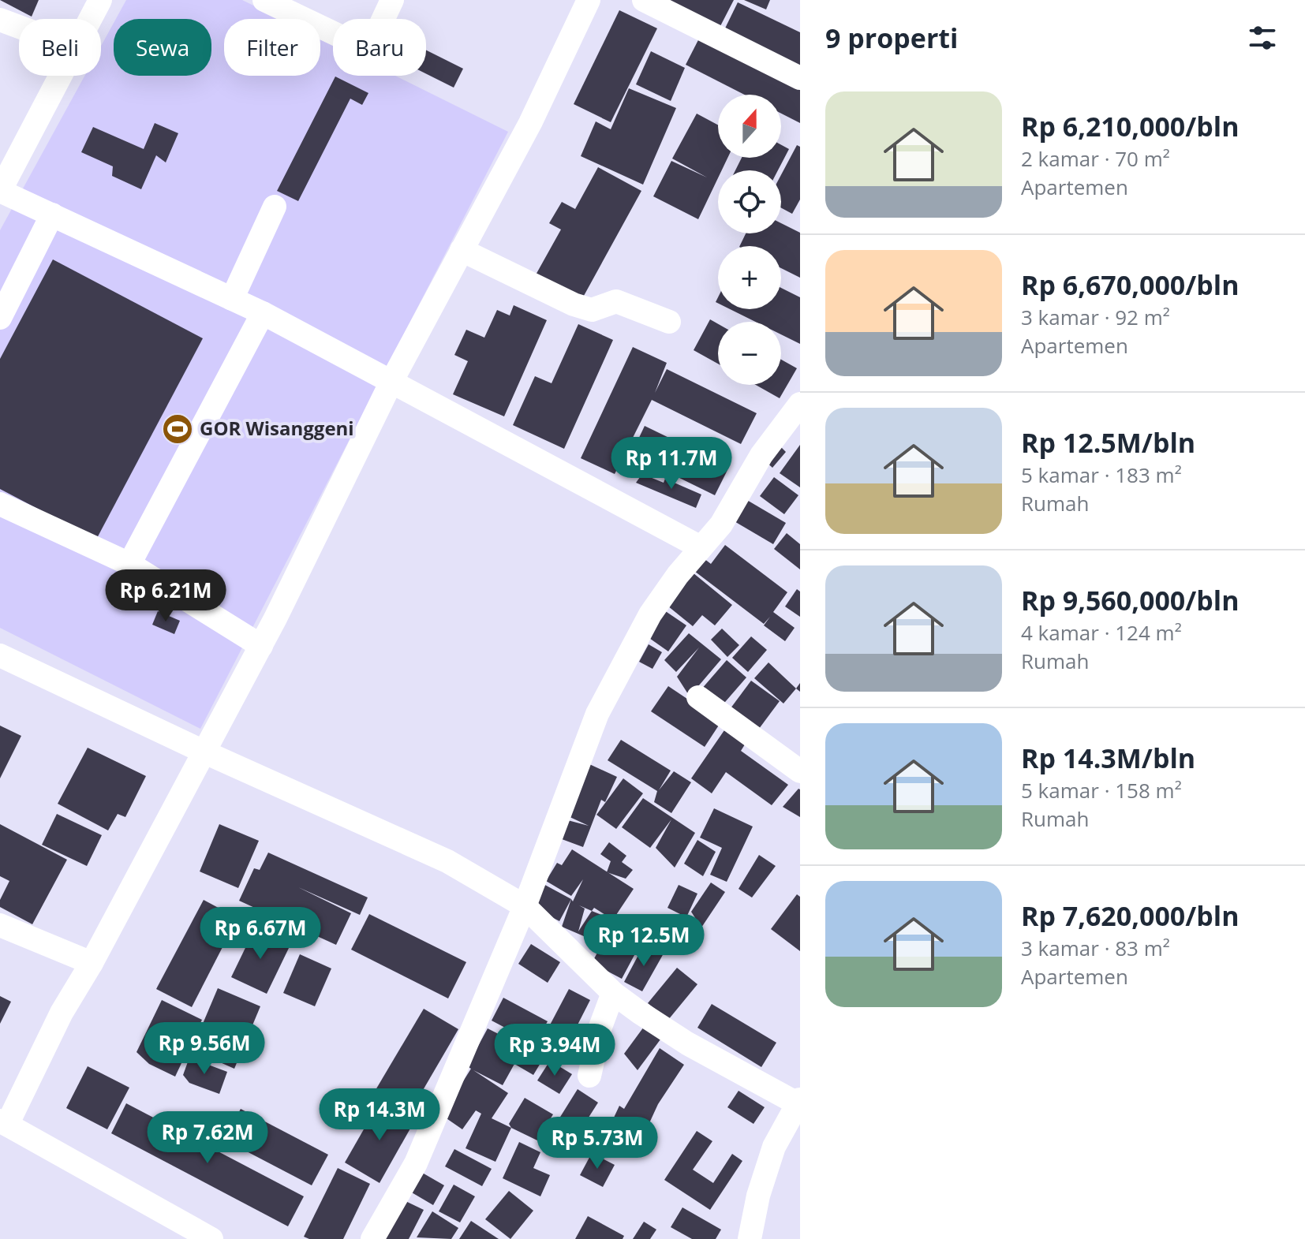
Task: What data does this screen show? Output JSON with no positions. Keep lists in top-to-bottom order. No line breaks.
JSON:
{"places":{"sports":["GOR Wisanggeni"]},"north":"top","page":{"heading":"9 properti","chip":["Beli","Sewa","Filter","Baru"],"list":[{"name":"Rp 6,210,000/bln","note":"2 kamar · 70 m² · Apartemen"},{"name":"Rp 6,670,000/bln","note":"3 kamar · 92 m² · Apartemen"},{"name":"Rp 12.5M/bln","note":"5 kamar · 183 m² · Rumah"},{"name":"Rp 9,560,000/bln","note":"4 kamar · 124 m² · Rumah"},{"name":"Rp 14.3M/bln","note":"5 kamar · 158 m² · Rumah"},{"name":"Rp 7,620,000/bln","note":"3 kamar · 83 m² · Apartemen"}],"map_buttons":["+","−"],"price":["Rp 11.7M","Rp 6.21M","Rp 6.67M","Rp 12.5M","Rp 9.56M","Rp 3.94M","Rp 14.3M","Rp 7.62M","Rp 5.73M"]}}
